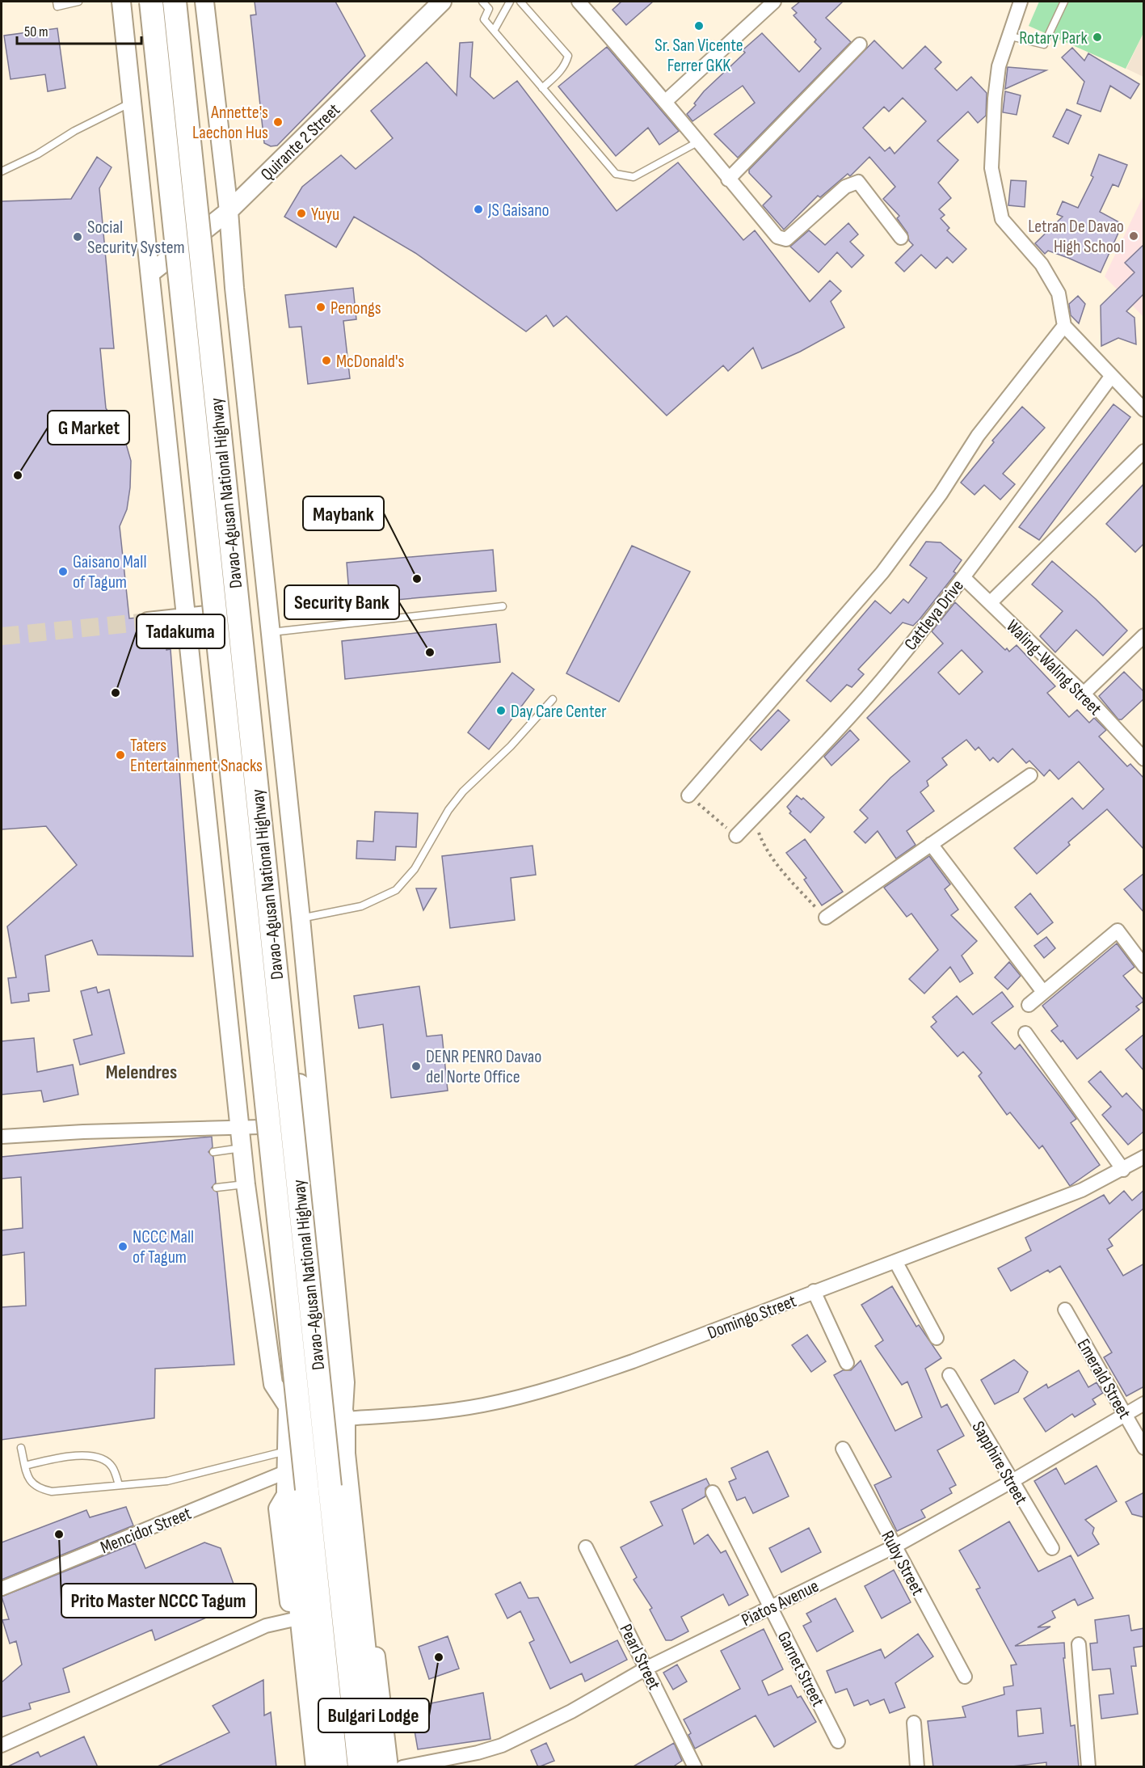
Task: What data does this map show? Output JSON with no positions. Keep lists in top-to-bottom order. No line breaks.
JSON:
{"streets":{"highway":["Davao-Agusan National Highway"],"street":["Quirante 2 Street","Cattleya Drive","Waling-Waling Street","Domingo Street","Emerald Street","Sapphire Street","Mencidor Street","Ruby Street","Piatos Avenue","Pearl Street","Garnet Street"]},"crossings":[["Davao-Agusan National Highway","Domingo Street"],["Davao-Agusan National Highway","Mencidor Street"],["Cattleya Drive","Waling-Waling Street"],["Emerald Street","Piatos Avenue"],["Sapphire Street","Piatos Avenue"],["Ruby Street","Piatos Avenue"],["Piatos Avenue","Pearl Street"],["Piatos Avenue","Garnet Street"]],"districts":["Melendres"],"places":["Sr. San Vicente Ferrer GKK","Rotary Park","Annette's Laechon Hus","JS Gaisano","Yuyu","Letran De Davao High School","Social Security System","Penongs","McDonald's","G Market","Gaisano Mall of Tagum","Maybank","Security Bank","Tadakuma","Day Care Center","Taters Entertainment Snacks","DENR PENRO Davao del Norte Office","NCCC Mall of Tagum","Prito Master NCCC Tagum","Bulgari Lodge"],"scale_bar":"50 m"}
